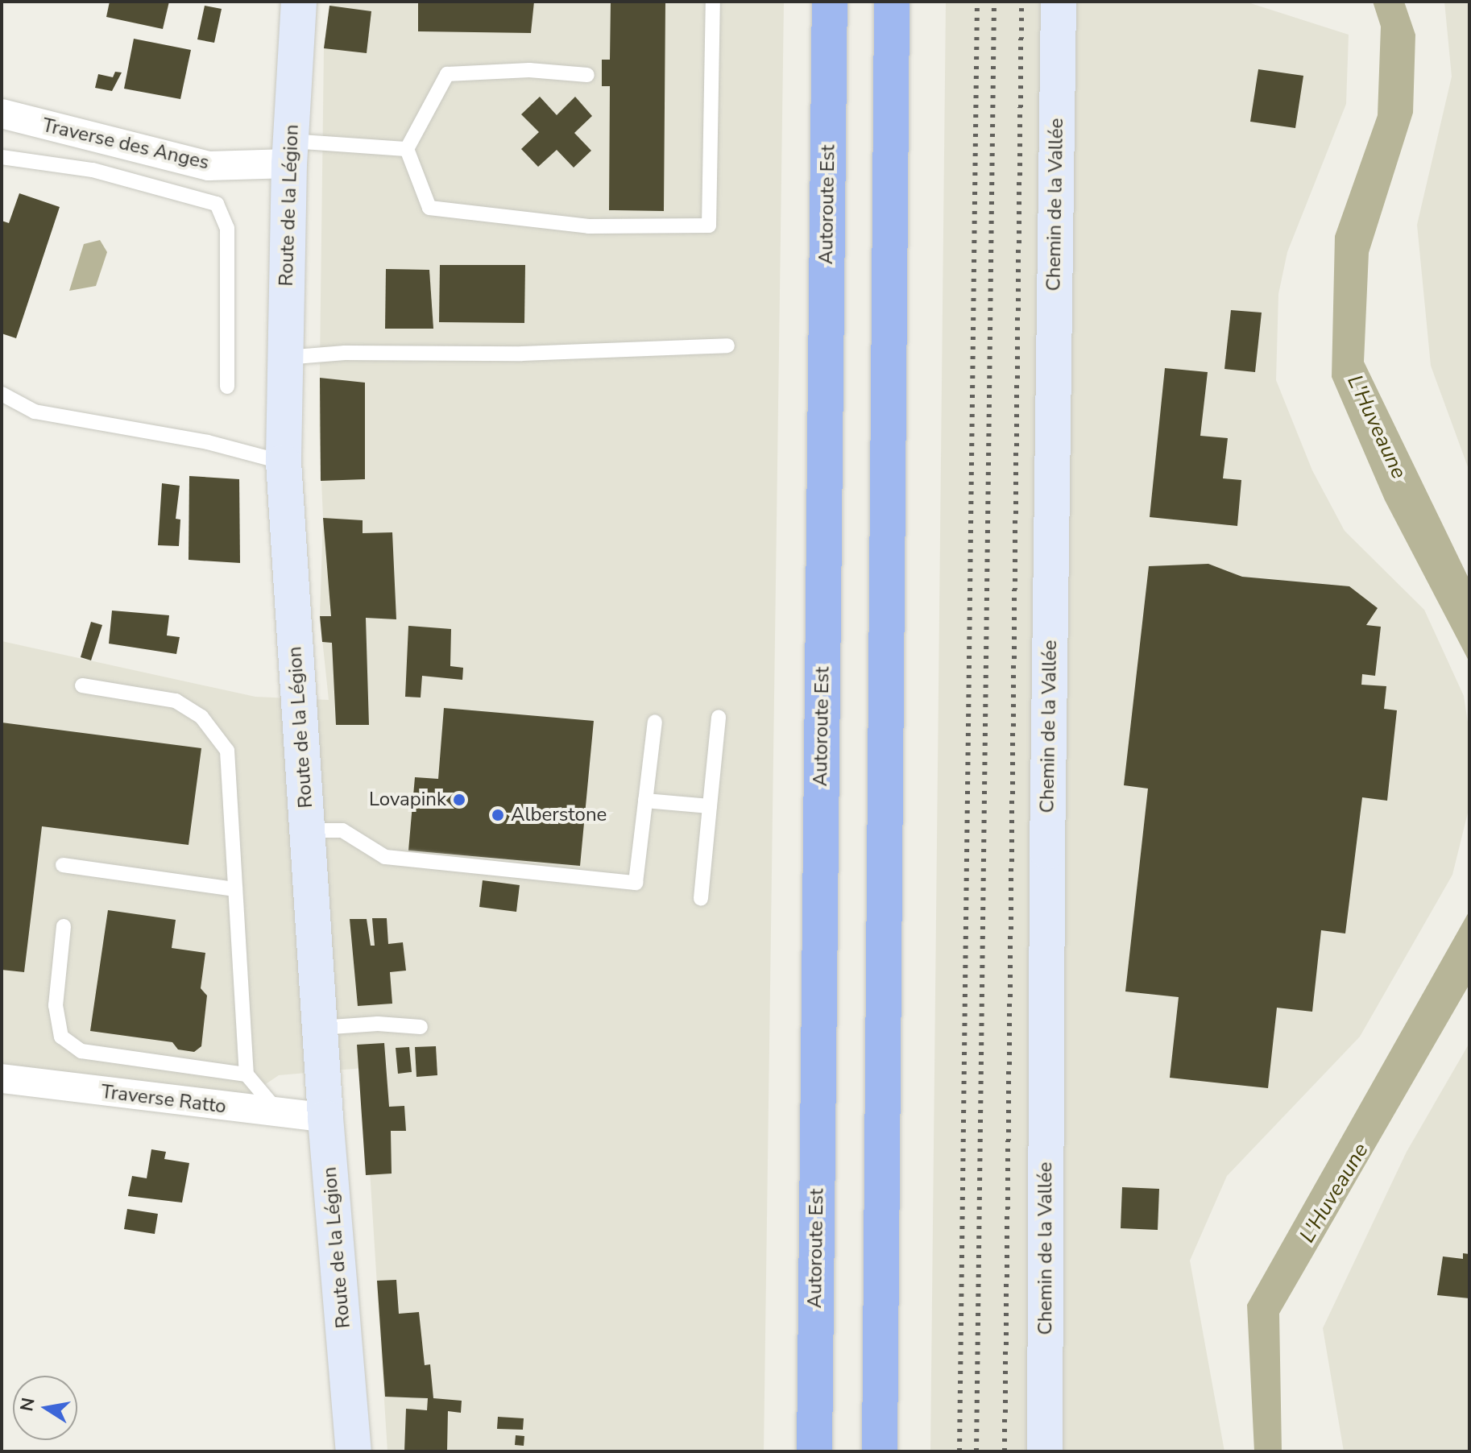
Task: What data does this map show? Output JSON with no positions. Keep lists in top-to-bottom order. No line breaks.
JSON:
{"streets":{"highway":["Autoroute Est"],"main road":["Chemin de la Vallée","Route de la Légion"],"street":["Traverse des Anges","Traverse Ratto"]},"crossings":[["Traverse des Anges","Route de la Légion"],["Route de la Légion","Traverse Ratto"]],"water":["L'Huveaune"],"places":["Lovapink","Alberstone"],"north":"left"}
